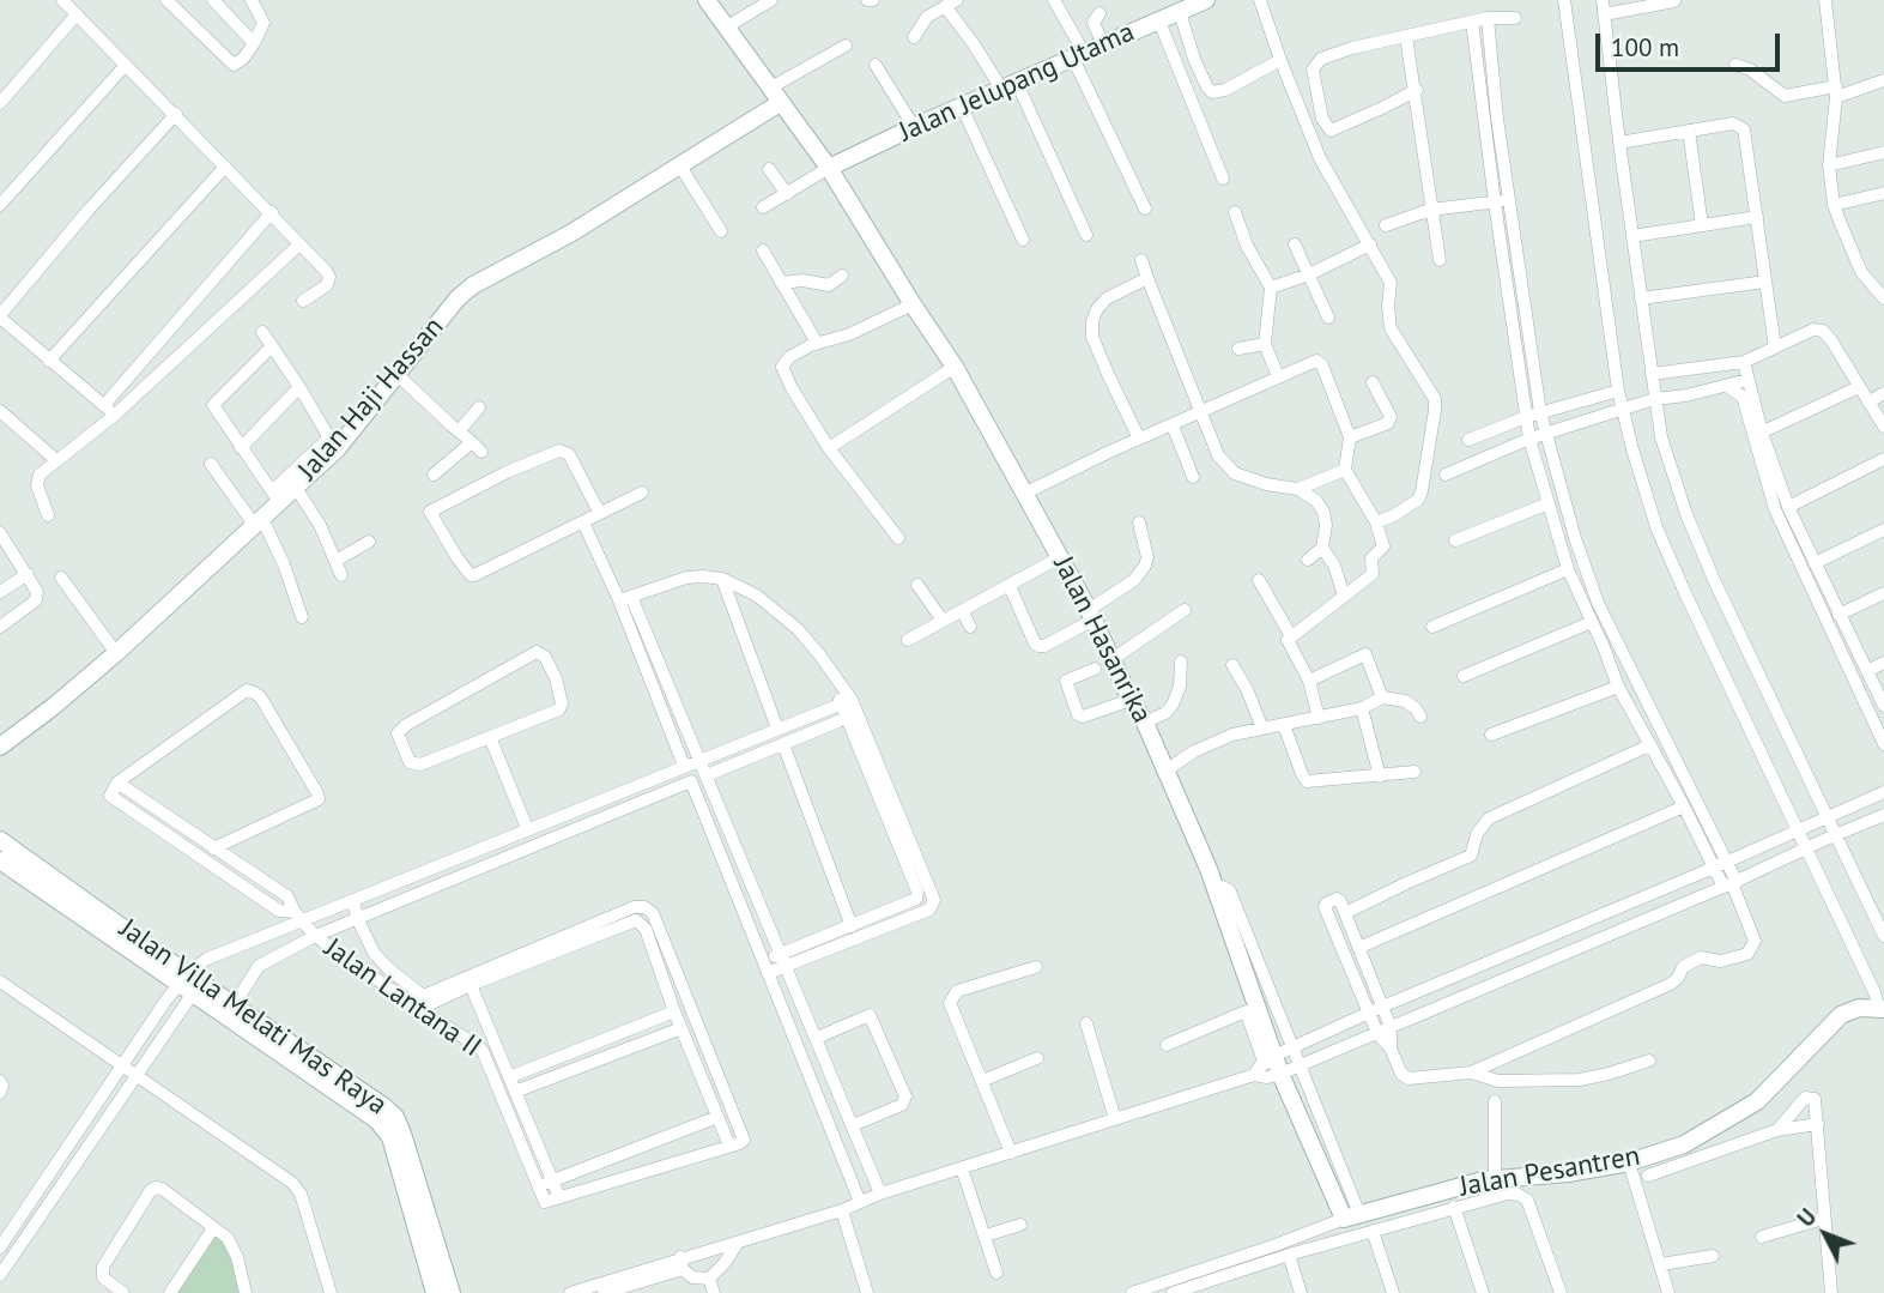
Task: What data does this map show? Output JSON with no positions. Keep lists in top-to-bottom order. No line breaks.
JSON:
{"streets":{"street":["Jalan Jelupang Utama","Jalan Haji Hassan","Jalan Hasanrika","Jalan Lantana II","Jalan Villa Melati Mas Raya","Jalan Pesantren"]},"crossings":[["Jalan Jelupang Utama","Jalan Hasanrika"],["Jalan Haji Hassan","Jalan Hasanrika"],["Jalan Hasanrika","Jalan Pesantren"]],"scale_bar":"100 m","north":"top left"}
